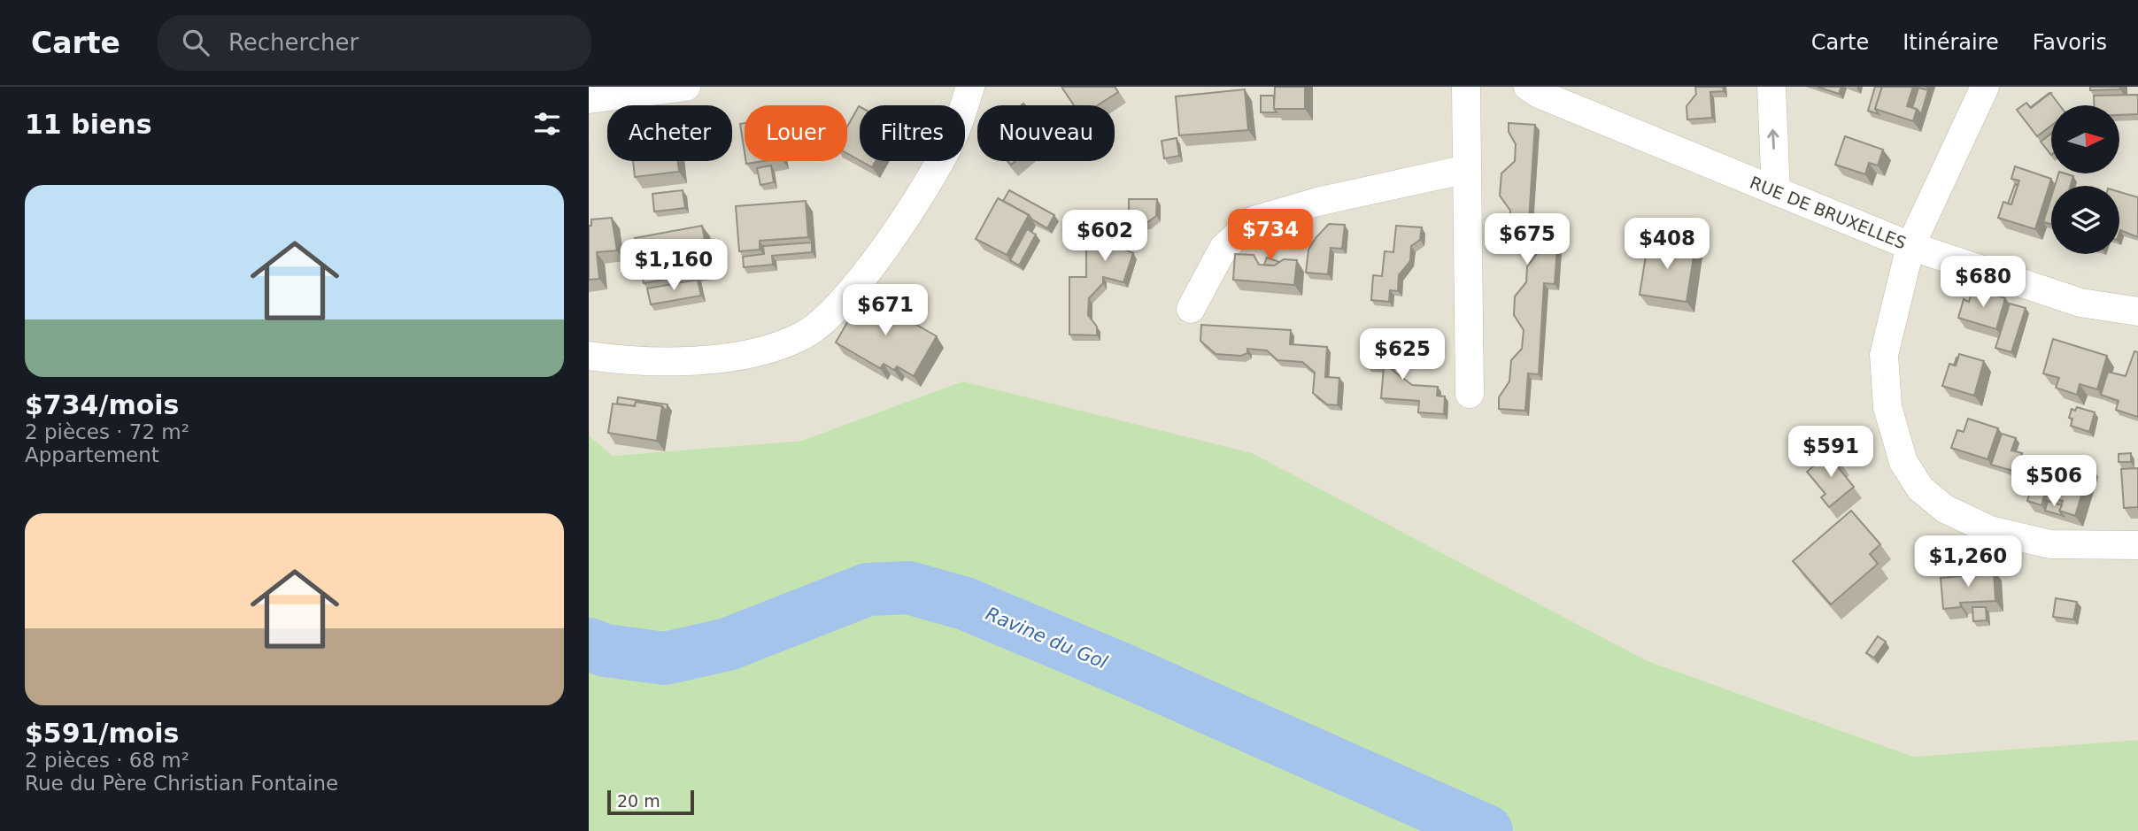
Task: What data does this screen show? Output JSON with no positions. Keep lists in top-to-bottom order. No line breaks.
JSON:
{"streets":{"street":["RUE DE BRUXELLES"]},"water":["Ravine du Gol"],"scale_bar":"20 m","north":"right","page":{"header":"Carte","search":"Rechercher","nav":["Carte","Itinéraire","Favoris"],"heading":"11 biens","chip":["Acheter","Louer","Filtres","Nouveau"],"list":[{"name":"$734/mois","note":"2 pièces · 72 m² · Appartement"},{"name":"$591/mois","note":"2 pièces · 68 m² · Rue du Père Christian Fontaine"}],"price":["$734","$602","$675","$408","$1,160","$680","$671","$625","$591","$506","$1,260"],"scale":"20 m"}}
